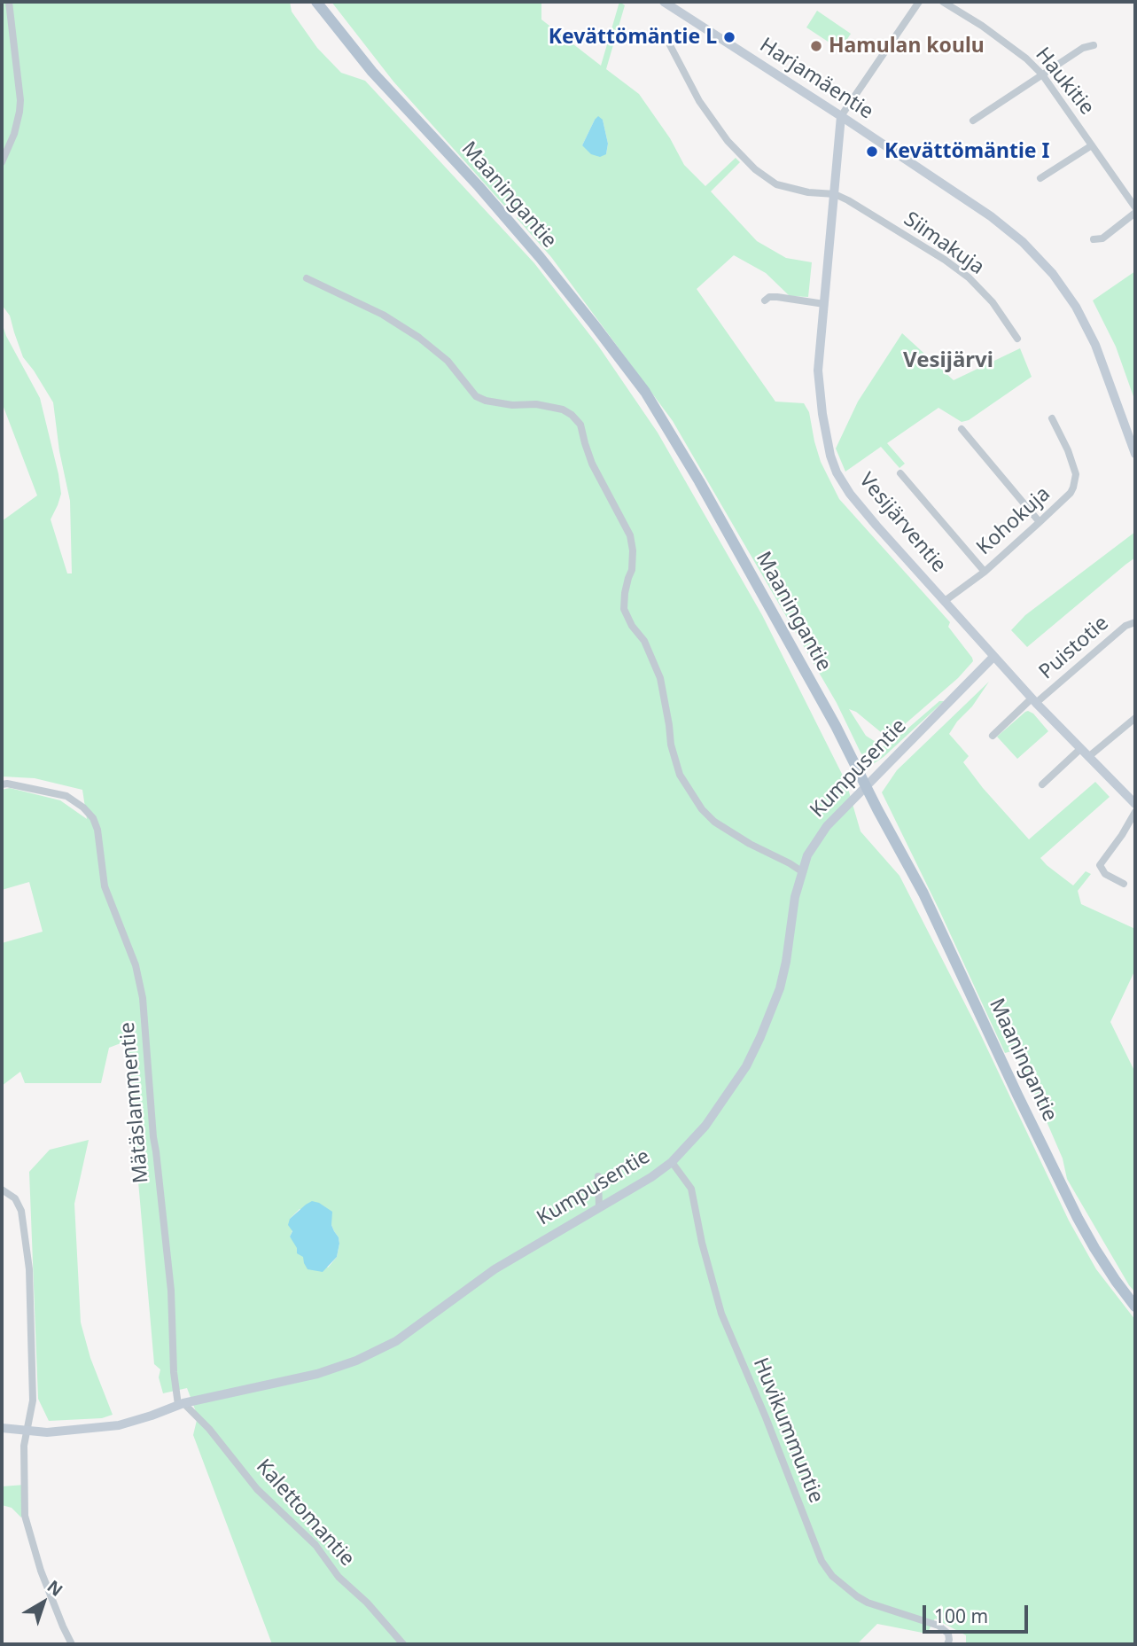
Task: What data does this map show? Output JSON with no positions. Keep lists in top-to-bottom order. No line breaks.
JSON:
{"streets":{"main road":["Maaningantie"],"street":["Harjamäentie","Haukitie","Siimakuja","Kohokuja","Vesijärventie","Puistotie","Kumpusentie","Mätäslammentie","Huvikummuntie","Kalettomantie"]},"crossings":[["Harjamäentie","Vesijärventie"],["Maaningantie","Kumpusentie"],["Siimakuja","Vesijärventie"],["Kohokuja","Vesijärventie"],["Vesijärventie","Puistotie"],["Vesijärventie","Kumpusentie"],["Kumpusentie","Mätäslammentie"],["Kumpusentie","Huvikummuntie"],["Kumpusentie","Kalettomantie"],["Mätäslammentie","Kalettomantie"]],"districts":["Vesijärvi"],"places":["Kevättömäntie L","Hamulan koulu","Kevättömäntie I"],"scale_bar":"100 m","north":"top right"}
